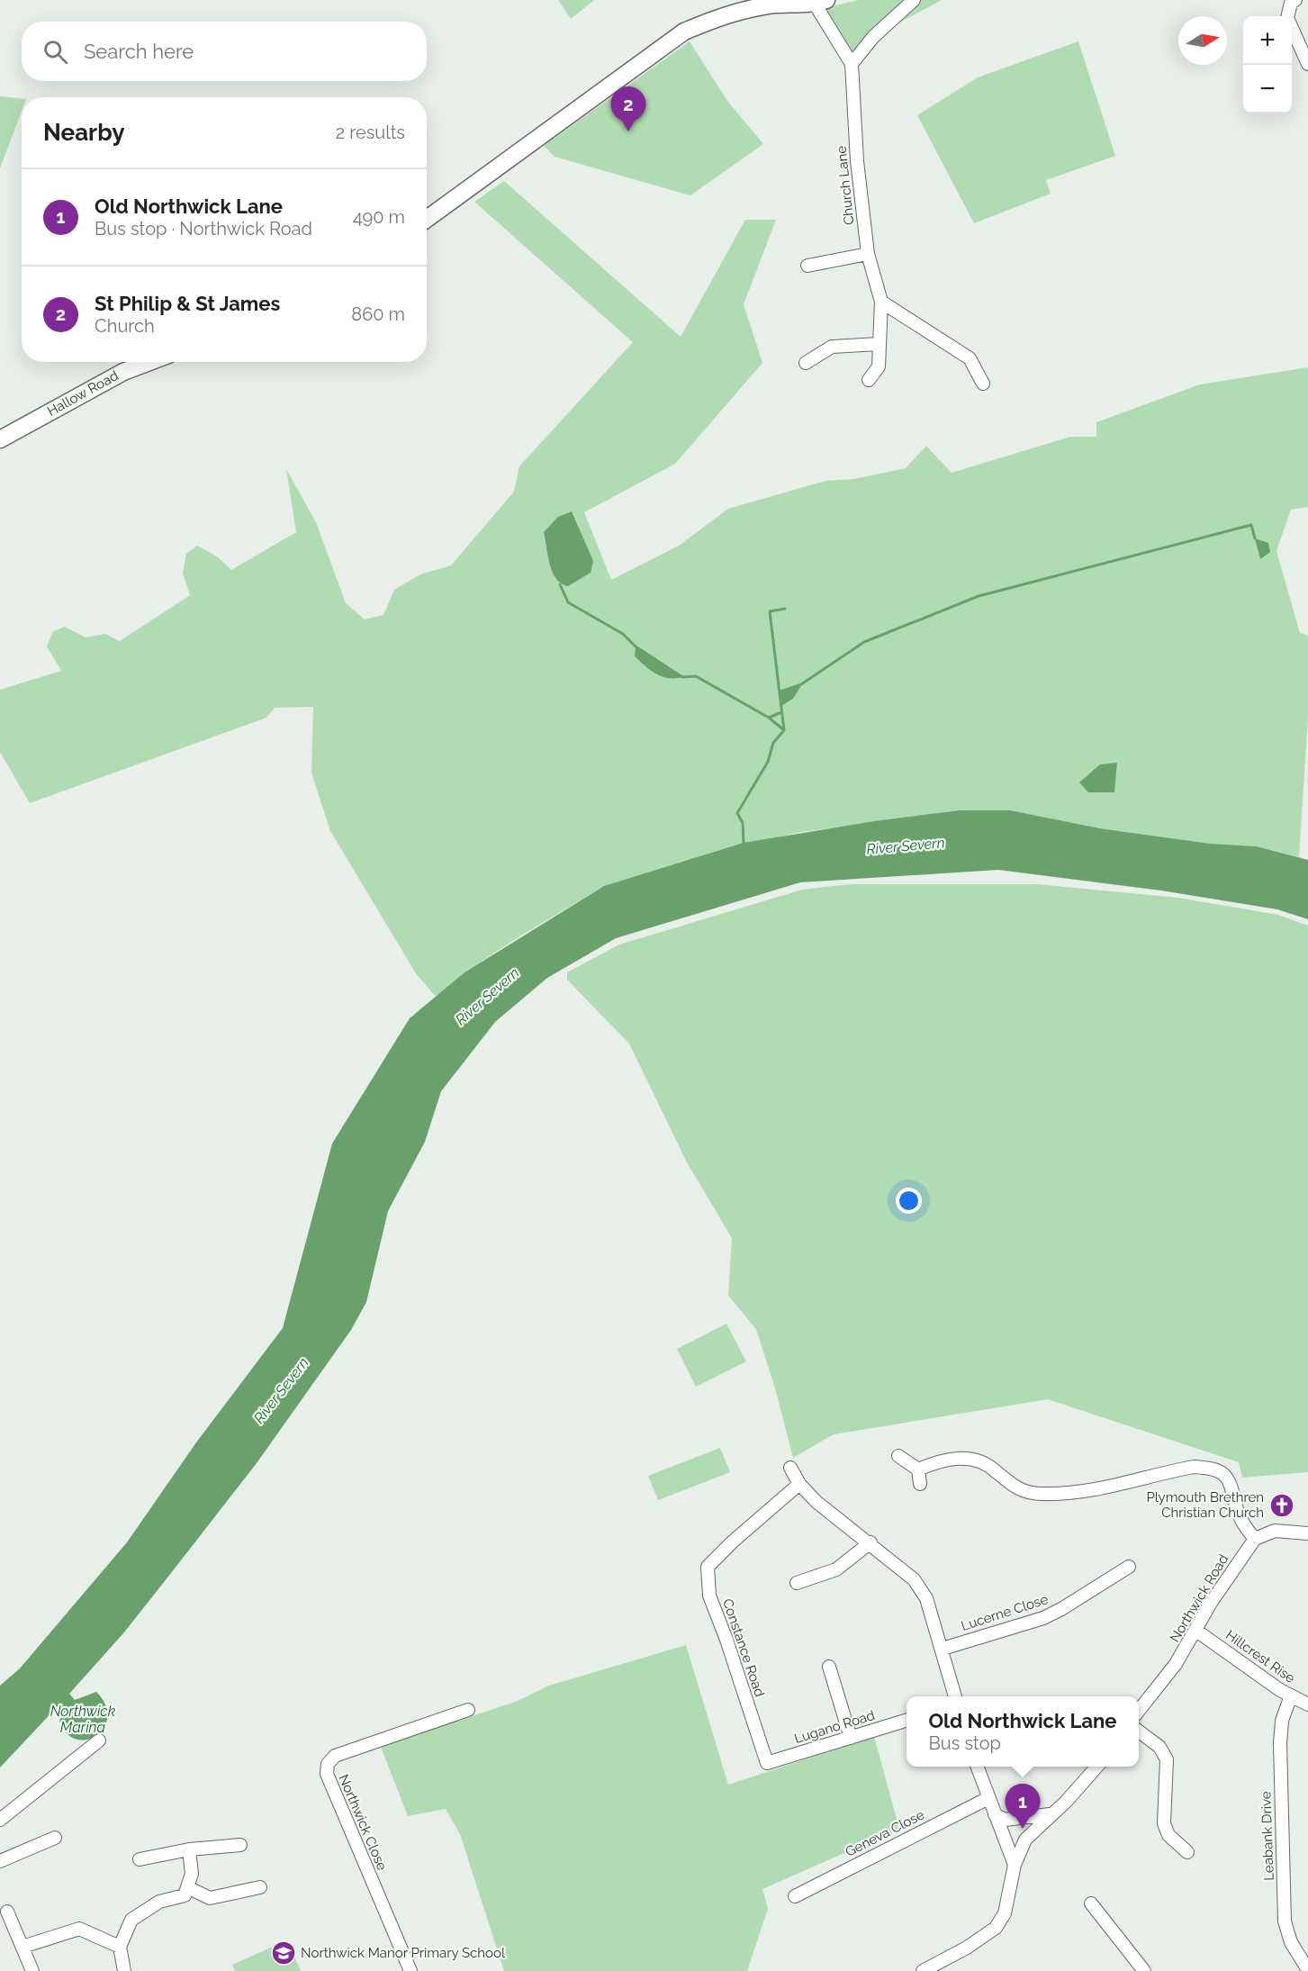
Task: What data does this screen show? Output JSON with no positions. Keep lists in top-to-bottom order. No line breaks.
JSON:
{"streets":{"main road":["Hallow Road"],"street":["Church Lane","Northwick Road","Lucerne Close","Constance Road","Hillcrest Rise","Lugano Road","Northwick Close","Geneva Close","Leabank Drive"]},"crossings":[["Northwick Road","Hillcrest Rise"],["Constance Road","Lugano Road"],["Hillcrest Rise","Leabank Drive"]],"water":["River Severn","Northwick Marina"],"places":{"church":["Plymouth Brethren Christian Church"],"school or university":["Northwick Manor Primary School"]},"north":"right","page":{"map_buttons":["+","−"],"search":"Search here","pins":["2","1"],"heading":["Nearby","2 results"],"list":[{"mark":"1","name":"Old Northwick Lane","note":"Bus stop · Northwick Road","value":"490 m"},{"mark":"2","name":"St Philip & St James","note":"Church","value":"860 m"}],"popup":["Old Northwick Lane","Bus stop"]}}
